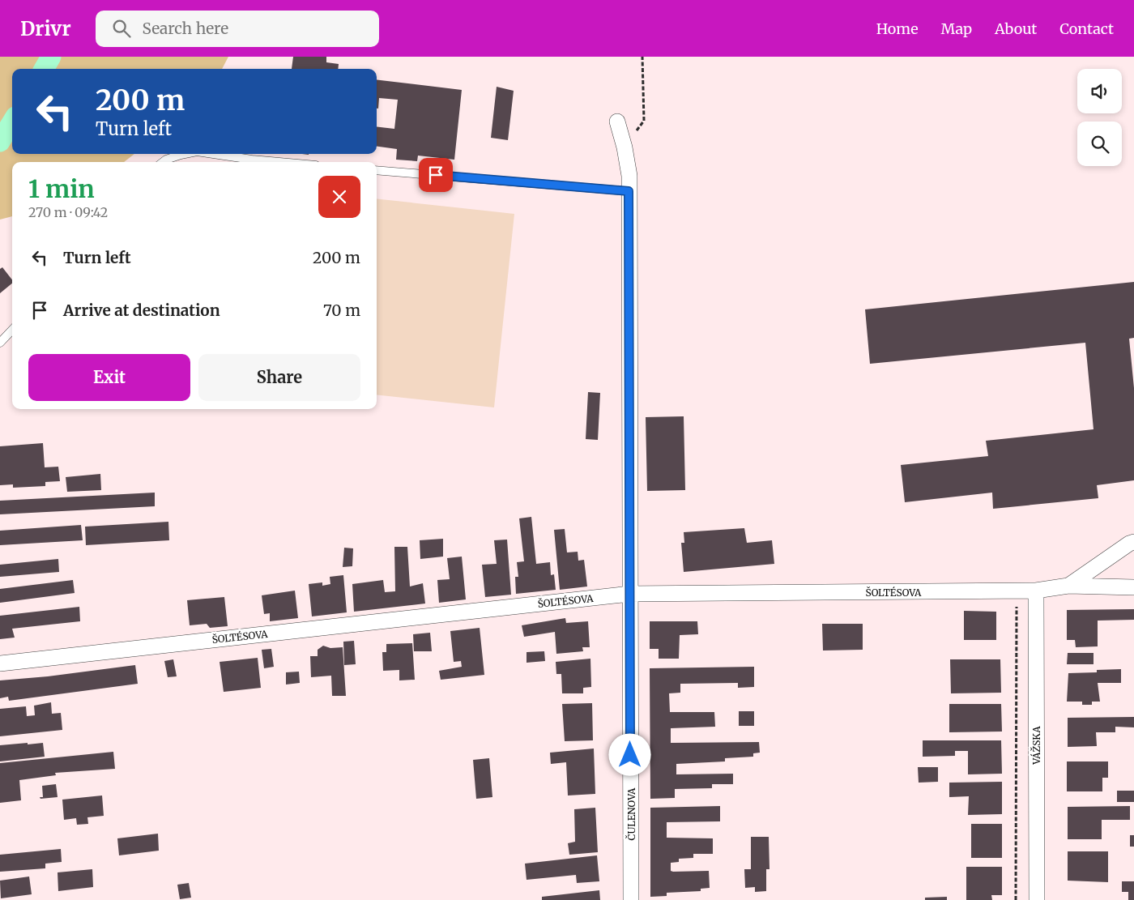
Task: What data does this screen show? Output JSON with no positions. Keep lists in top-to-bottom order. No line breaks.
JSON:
{"streets":{"street":["ŠOLTÉSOVA","VÁŽSKA","ČULENOVA"]},"crossings":[["ŠOLTÉSOVA","VÁŽSKA"],["ŠOLTÉSOVA","ČULENOVA"]],"page":{"header":"Drivr","search":"Search here","nav":["Home","Map","About","Contact"],"turn":["200 m","Turn left"],"heading":["1 min","270 m · 09:42"],"list":[{"name":"Turn left","value":"200 m"},{"name":"Arrive at destination","value":"70 m"}],"buttons":["Exit","Share"]}}
